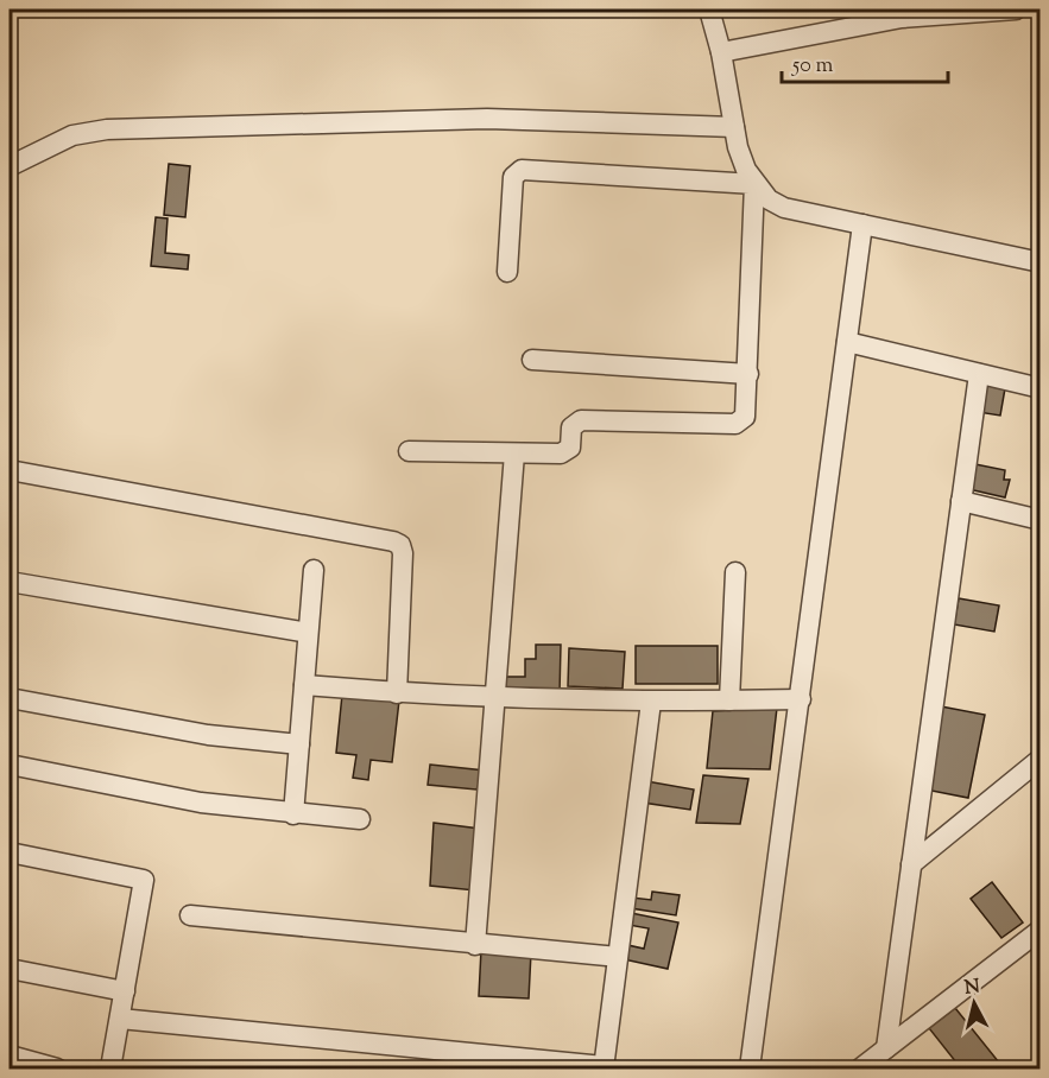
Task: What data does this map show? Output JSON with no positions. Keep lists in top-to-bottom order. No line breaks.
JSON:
{"scale_bar":"50 m","north":"top"}
